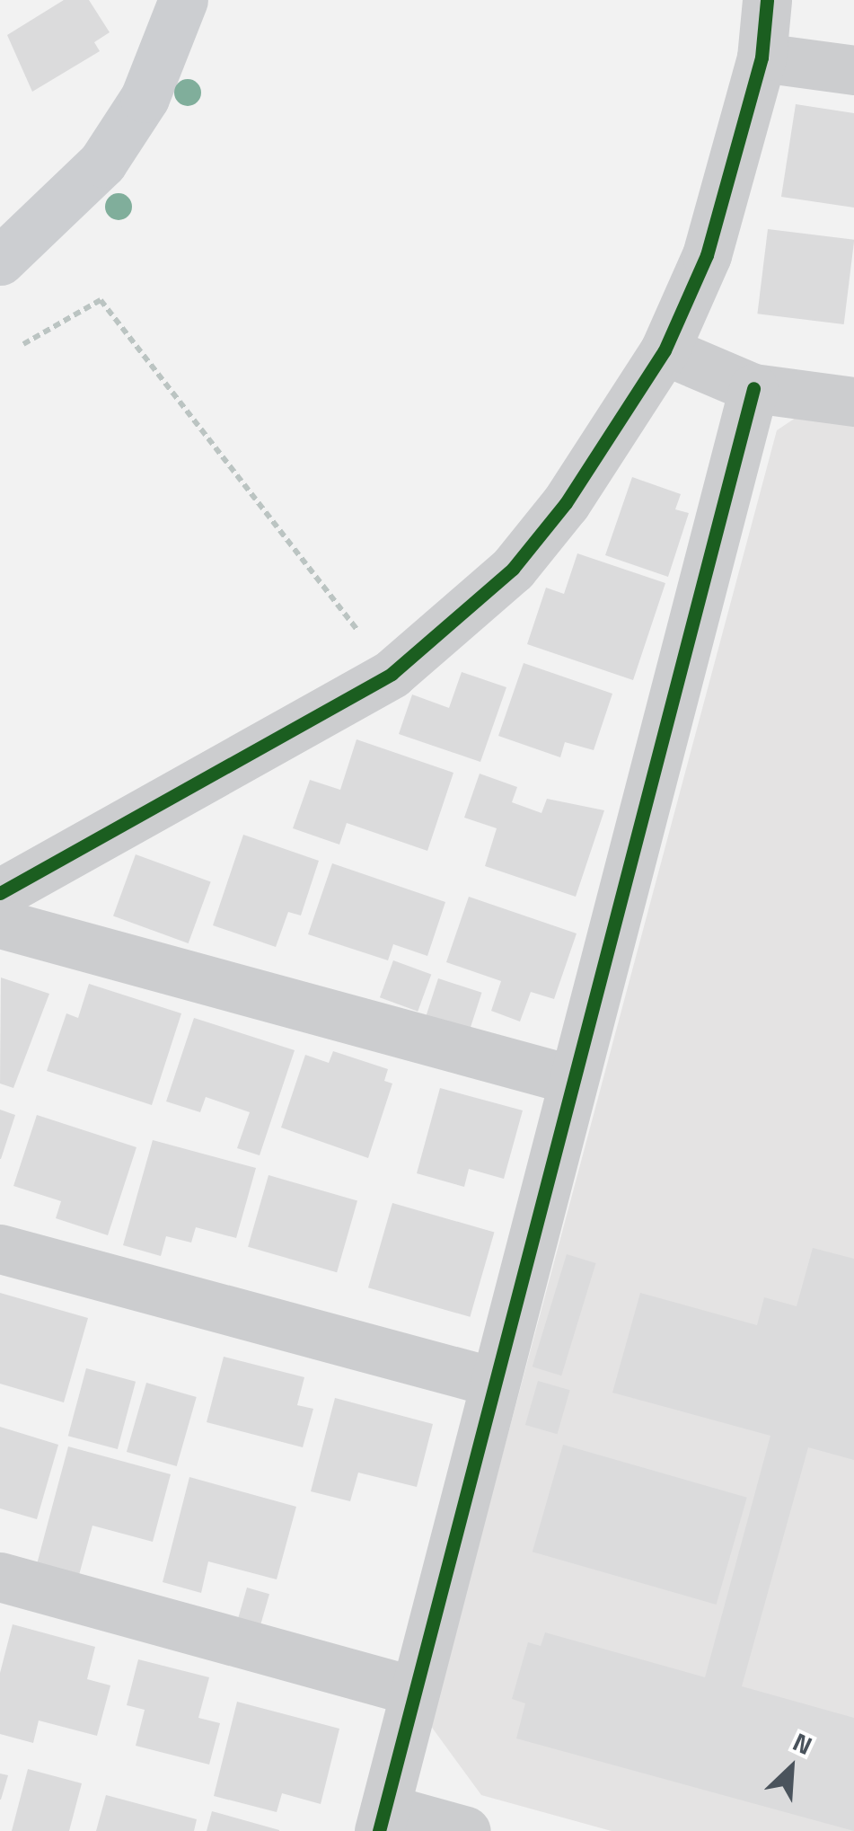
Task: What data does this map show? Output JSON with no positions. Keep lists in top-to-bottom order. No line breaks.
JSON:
{"north":"top right"}
